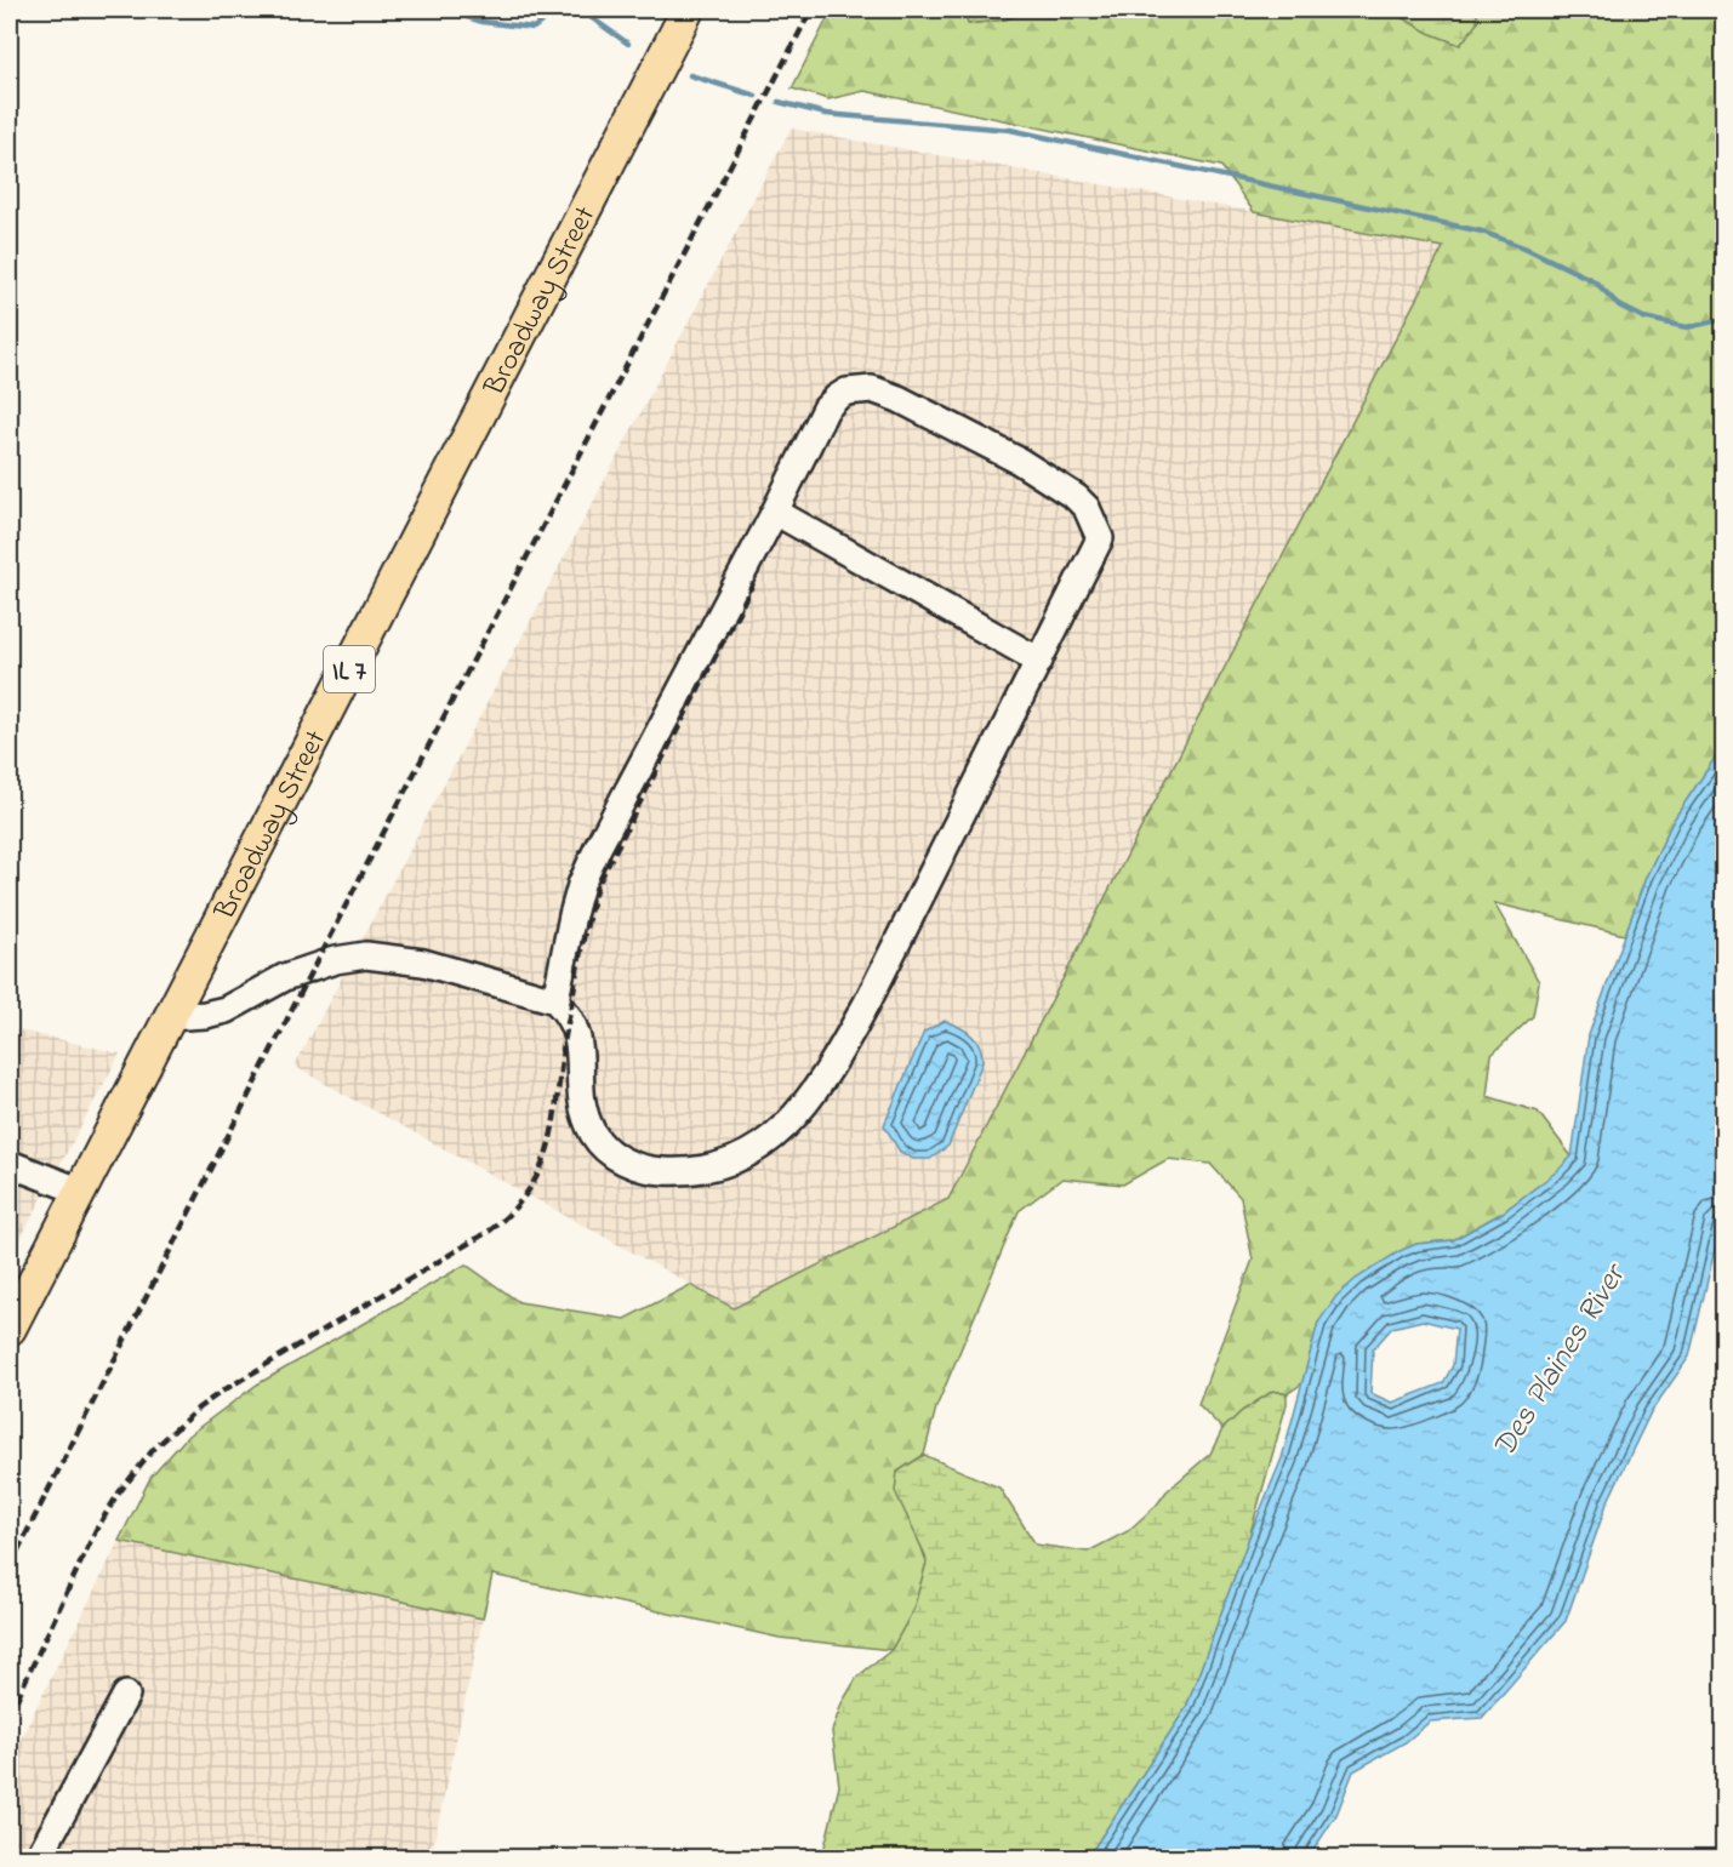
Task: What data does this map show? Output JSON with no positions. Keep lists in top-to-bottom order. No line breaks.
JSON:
{"streets":{"main road":["Broadway Street","IL 7"]},"water":["Des Plaines River"]}
